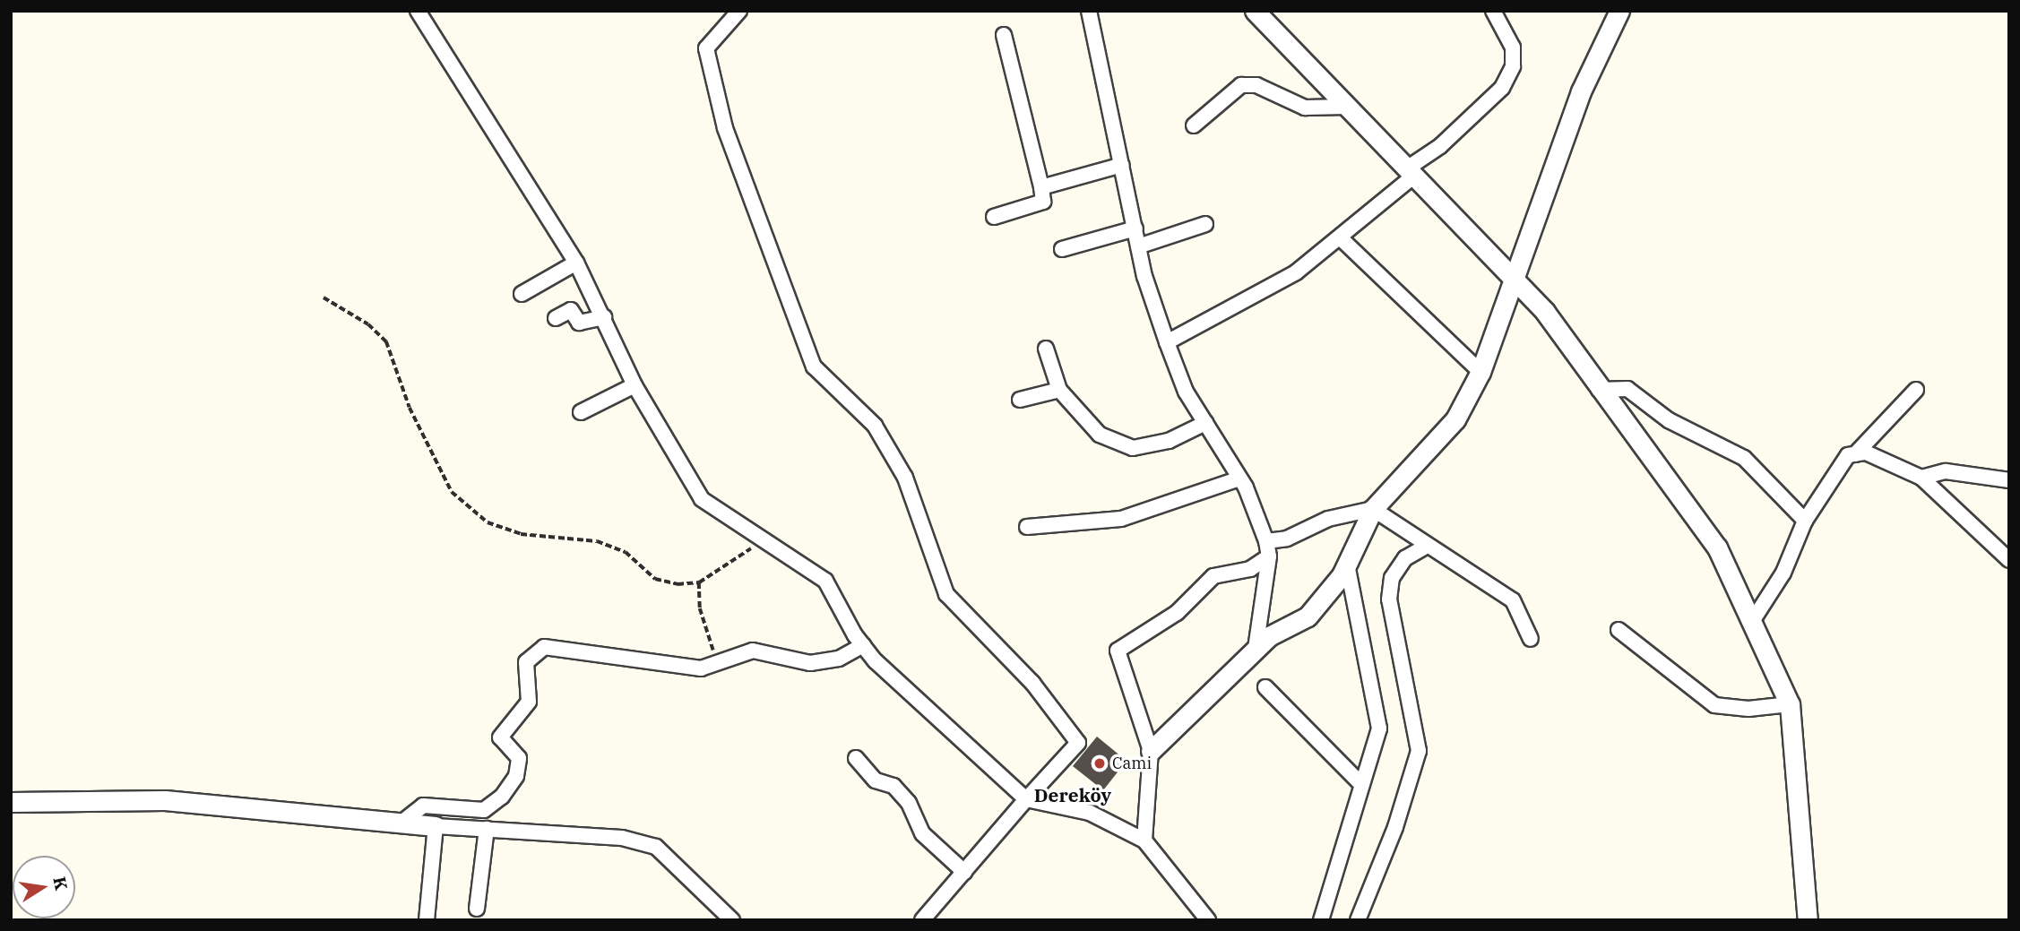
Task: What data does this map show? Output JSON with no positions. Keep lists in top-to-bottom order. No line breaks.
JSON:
{"districts":["Dereköy"],"places":["Cami"],"north":"right"}
